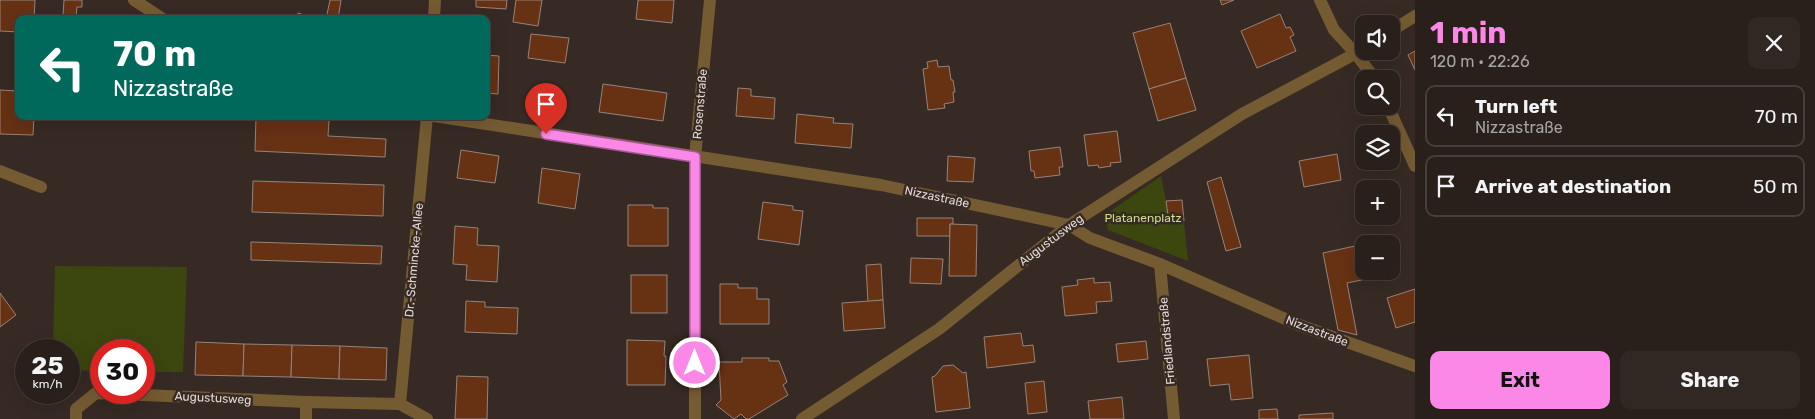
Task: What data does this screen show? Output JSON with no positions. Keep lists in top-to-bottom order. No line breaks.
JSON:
{"streets":{"street":["Rosenstraße","Nizzastraße","Augustusweg","Dr.-Schmincke-Allee","Friedlandstraße"]},"crossings":[["Rosenstraße","Nizzastraße"],["Nizzastraße","Augustusweg"],["Nizzastraße","Friedlandstraße"],["Augustusweg","Dr.-Schmincke-Allee"]],"parks":["Platanenplatz"],"page":{"heading":["1 min","120 m · 22:26"],"map_buttons":["+","−"],"turn":["70 m","Nizzastraße"],"list":[{"name":"Turn left","note":"Nizzastraße","value":"70 m"},{"name":"Arrive at destination","value":"50 m"}],"speed":"25 km/h","limit":"30","buttons":["Exit","Share"]}}
